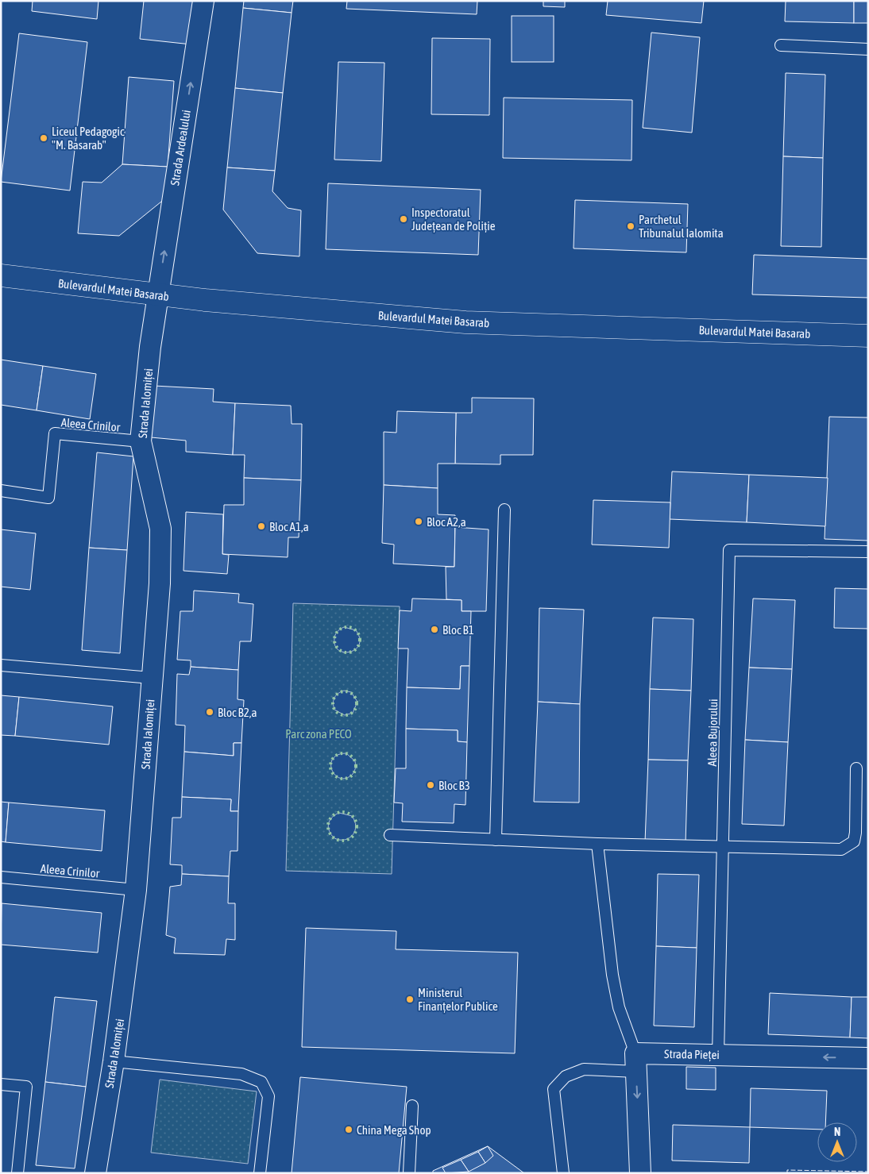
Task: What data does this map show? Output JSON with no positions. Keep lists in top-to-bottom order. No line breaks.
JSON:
{"streets":{"main road":["Bulevardul Matei Basarab"],"street":["Strada Ardealului","Strada Ialomiței","Strada Pieței"],"lane":["Aleea Crinilor","Aleea Bujorului"]},"crossings":[["Strada Ardealului","Bulevardul Matei Basarab"],["Strada Ardealului","Strada Ialomiței"],["Bulevardul Matei Basarab","Strada Ialomiței"],["Strada Ialomiței","Aleea Crinilor"],["Aleea Bujorului","Strada Pieței"]],"one_way":["Strada Ardealului","Strada Pieței"],"parks":["Parc zona PECO"],"places":["Liceul Pedagogic \"M. Basarab\"","Inspectoratul Județean de Poliție","Parchetul Tribunalul Ialomita","Bloc A2,a","Bloc A1,a","Bloc B1","Bloc B2,a","Bloc B3","Ministerul Finanțelor Publice","China Mega Shop"],"north":"top"}
